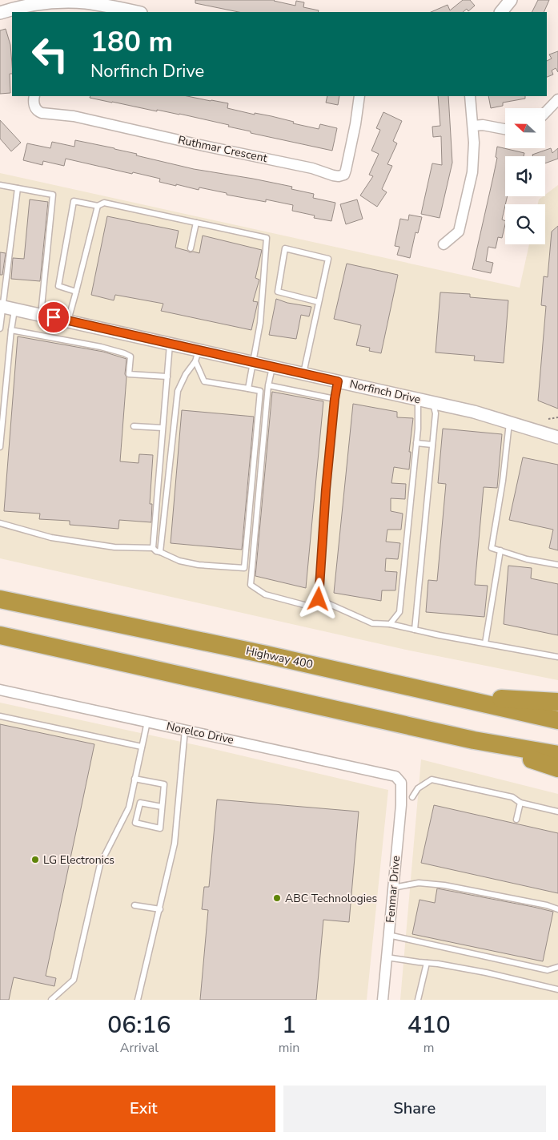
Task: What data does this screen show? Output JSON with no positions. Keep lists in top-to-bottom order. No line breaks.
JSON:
{"streets":{"highway":["Highway 400"],"street":["Ruthmar Crescent","Norfinch Drive","Norelco Drive","Fenmar Drive"]},"crossings":[["Norelco Drive","Fenmar Drive"]],"places":["LG Electronics","ABC Technologies"],"north":"left","page":{"turn":["180 m","Norfinch Drive"],"eta":["06:16","Arrival","1","min","410","m"],"buttons":["Exit","Share"]}}
